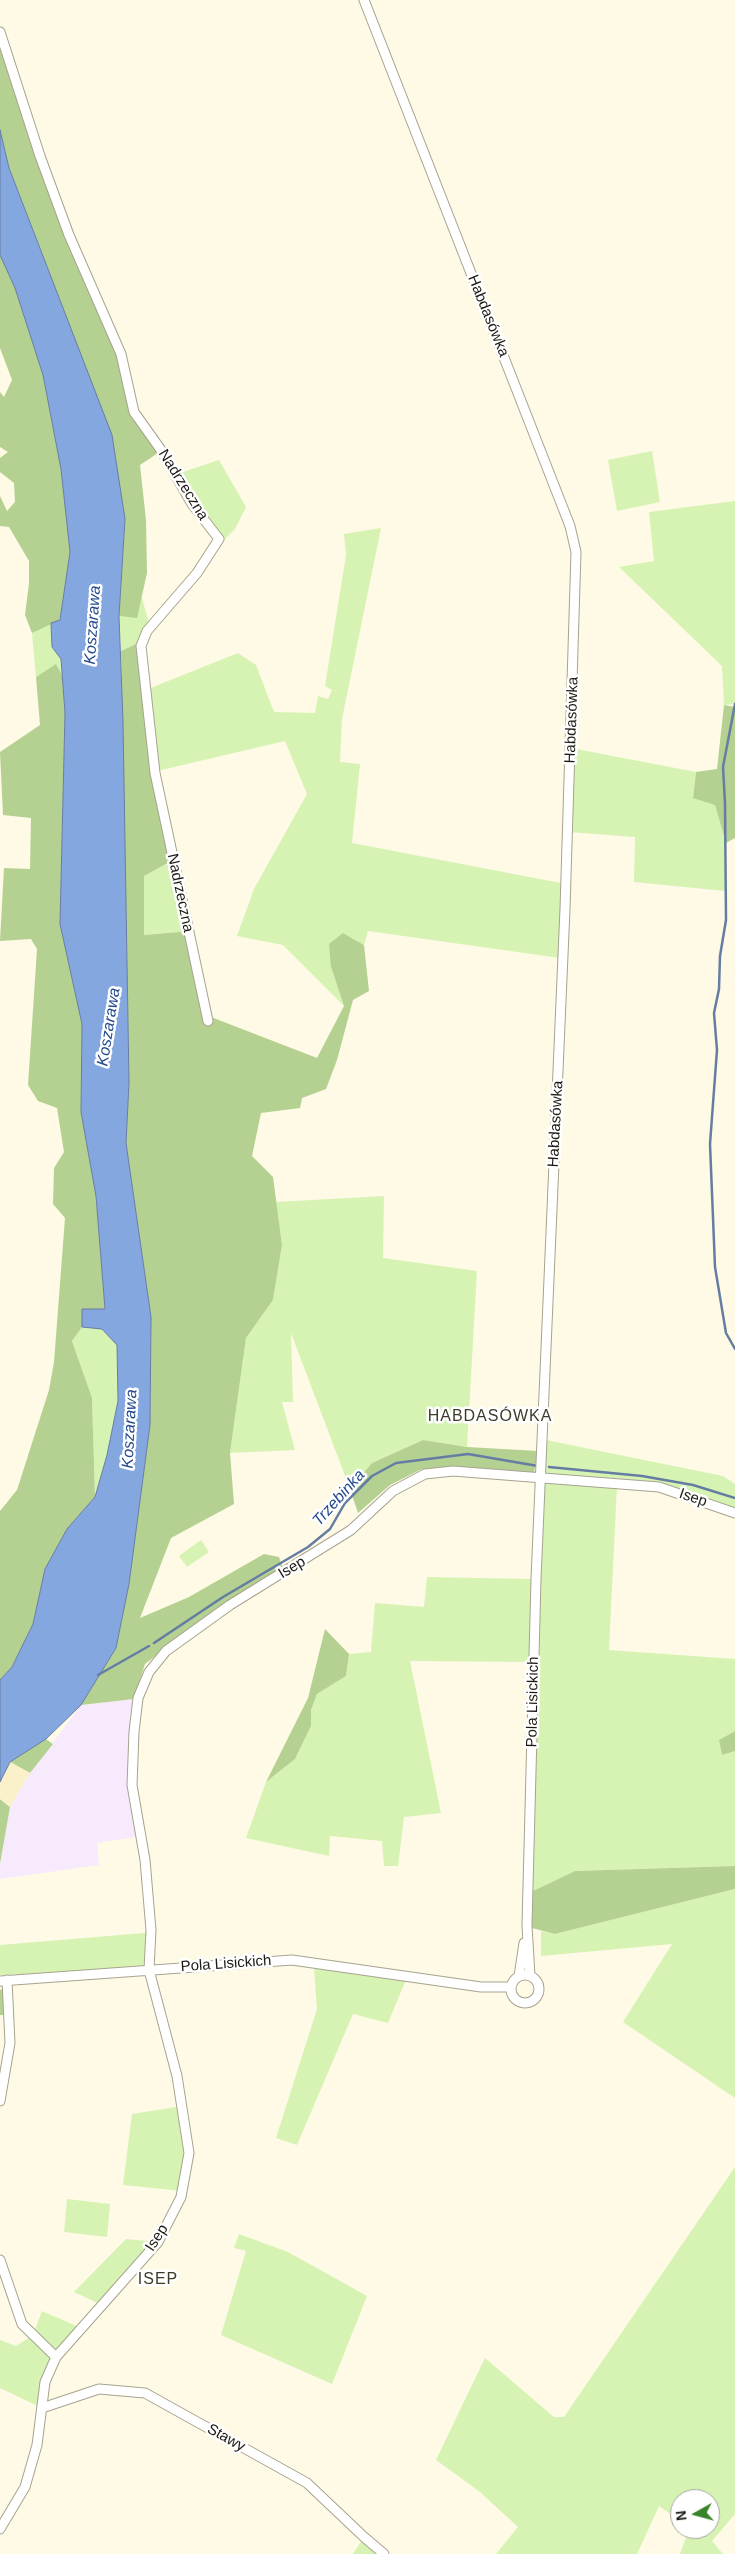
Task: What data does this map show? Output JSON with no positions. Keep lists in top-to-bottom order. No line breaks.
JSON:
{"streets":{"street":["Habdasówka","Nadrzeczna","Isep","Pola Lisickich","Stawy"]},"crossings":[["Habdasówka","Isep"],["Habdasówka","Pola Lisickich"],["Isep","Pola Lisickich"],["Isep","Stawy"]],"districts":["HABDASÓWKA","ISEP"],"water":["Koszarawa","Trzebinka"],"north":"left"}
